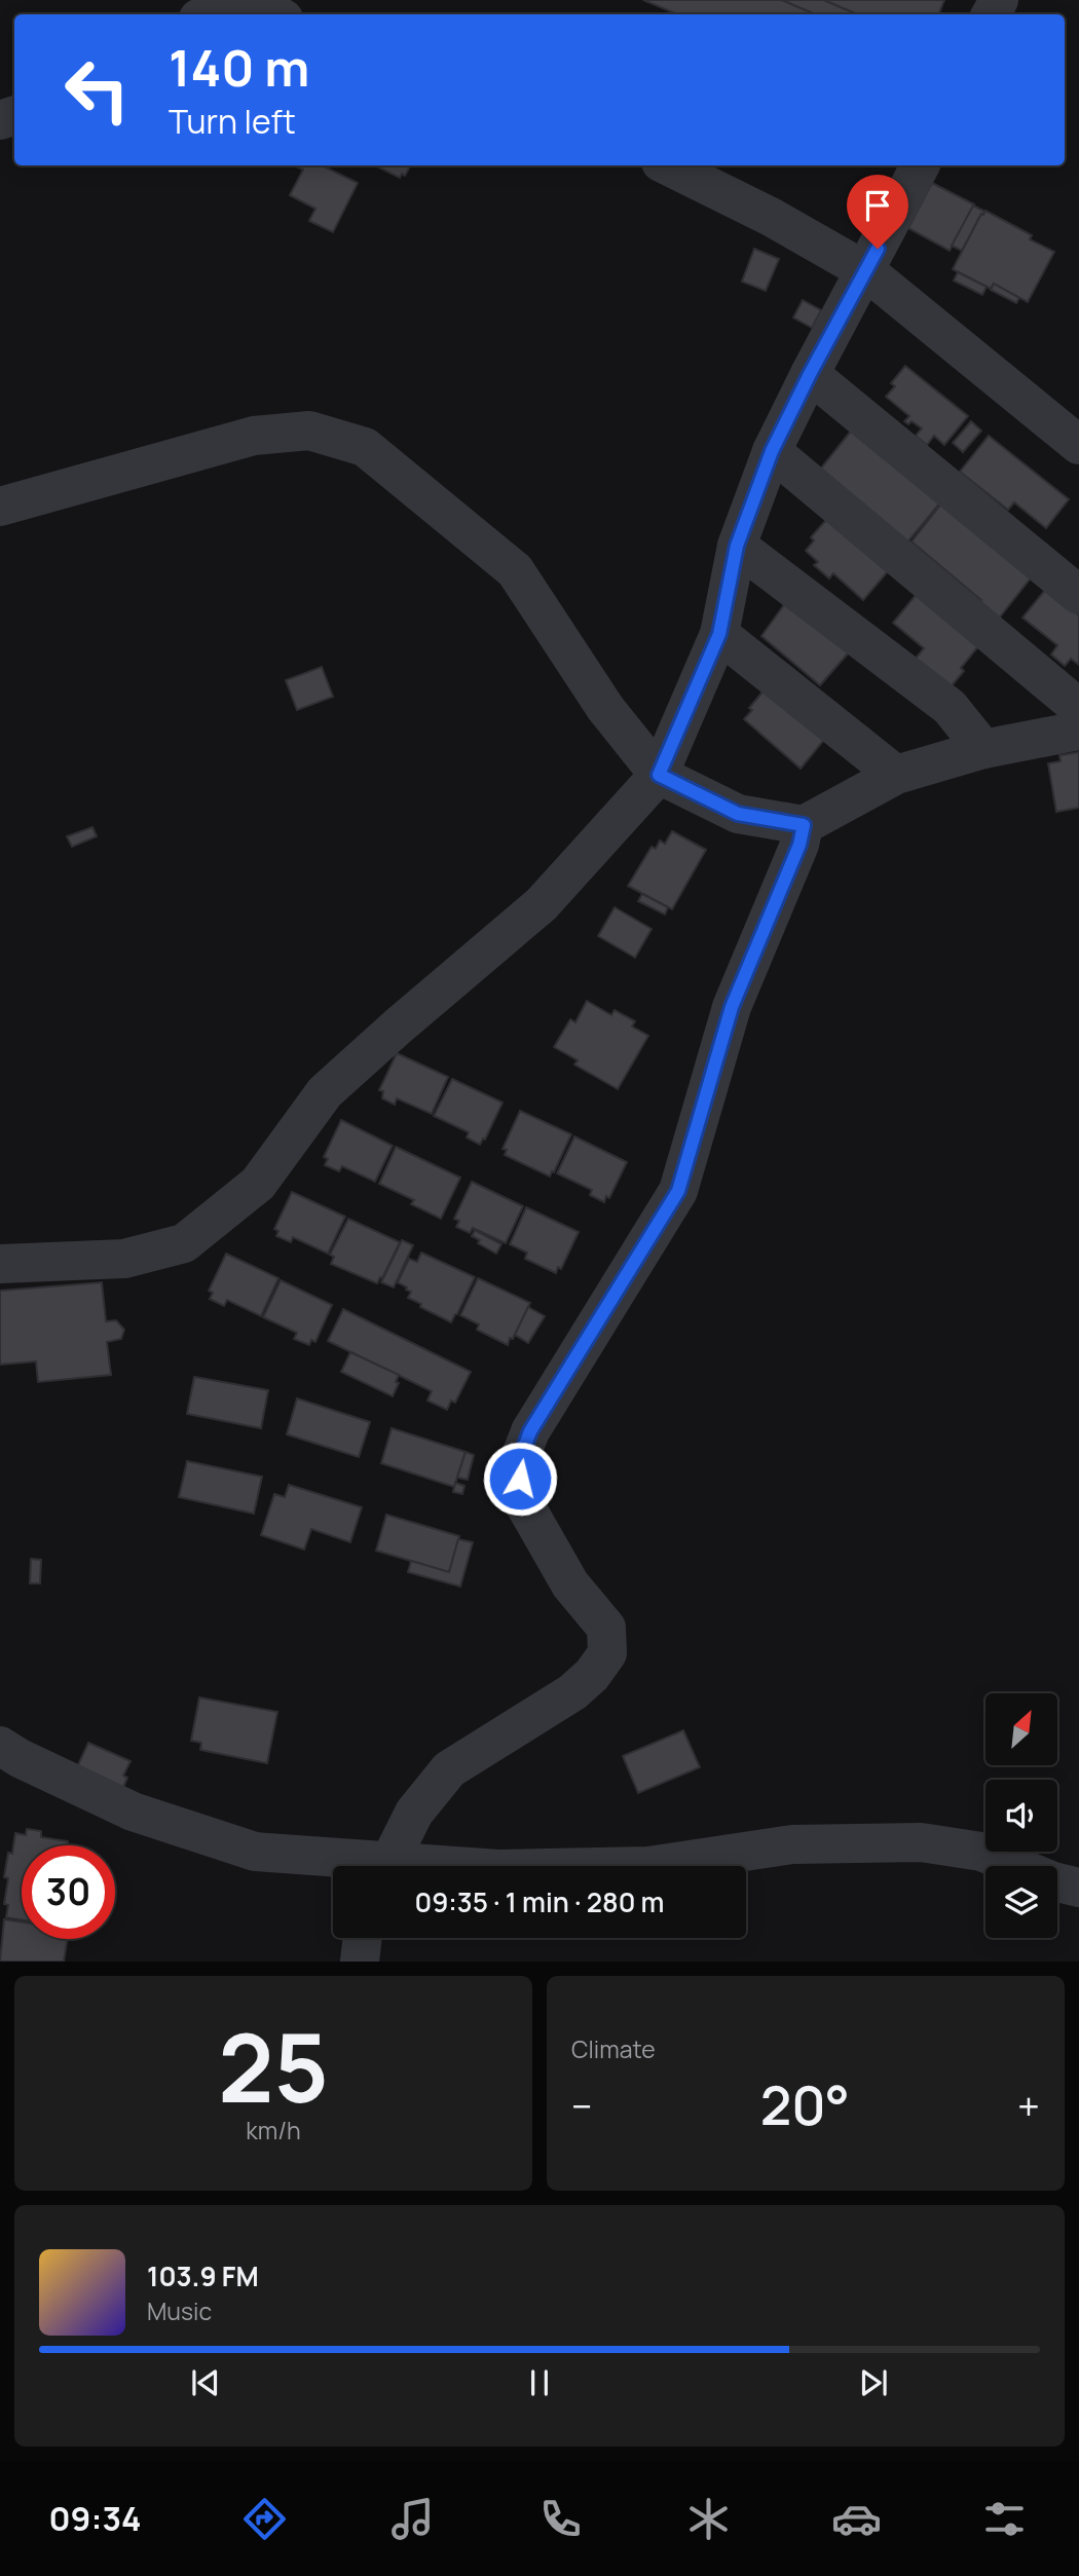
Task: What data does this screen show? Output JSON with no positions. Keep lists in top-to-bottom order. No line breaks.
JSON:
{"north":"top right","page":{"turn":["140 m","Turn left"],"limit":"30","trip":"09:35 · 1 min · 280 m","tile":[["25","km/h"],"Climate"],"heat":["−","20°","+"],"song":["103.9 FM","Music"],"tabs":"09:34"}}
